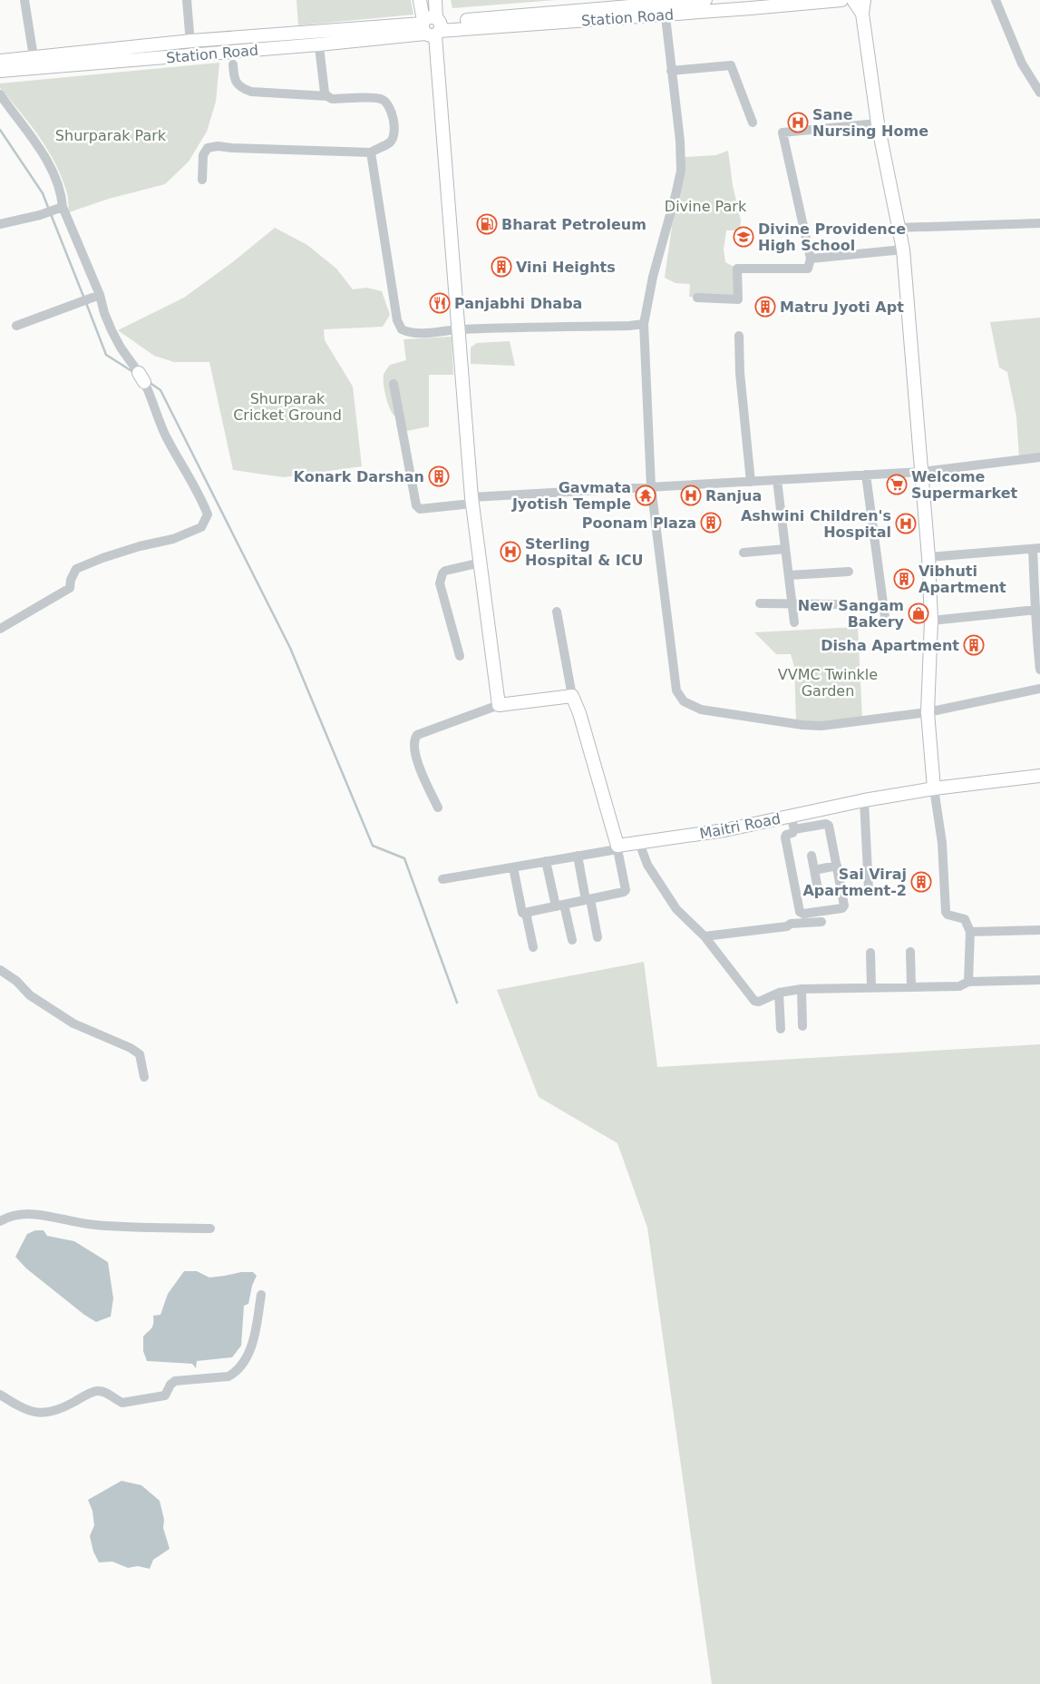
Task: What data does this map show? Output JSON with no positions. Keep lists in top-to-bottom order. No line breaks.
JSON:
{"streets":{"street":["Station Road","Maitri Road"]},"parks":["Shurparak Park","Divine Park","Shurparak Cricket Ground","VVMC Twinkle Garden"],"places":{"hospital":["Sane Nursing Home","Ranjua","Ashwini Children's Hospital","Sterling Hospital & ICU"],"fuel station":["Bharat Petroleum"],"school or university":["Divine Providence High School"],"building":["Vini Heights","Matru Jyoti Apt","Konark Darshan","Poonam Plaza","Vibhuti Apartment","Disha Apartment","Sai Viraj Apartment-2"],"restaurant":["Panjabhi Dhaba"],"supermarket":["Welcome Supermarket"],"temple":["Gavmata Jyotish Temple"],"shop":["New Sangam Bakery"]}}
